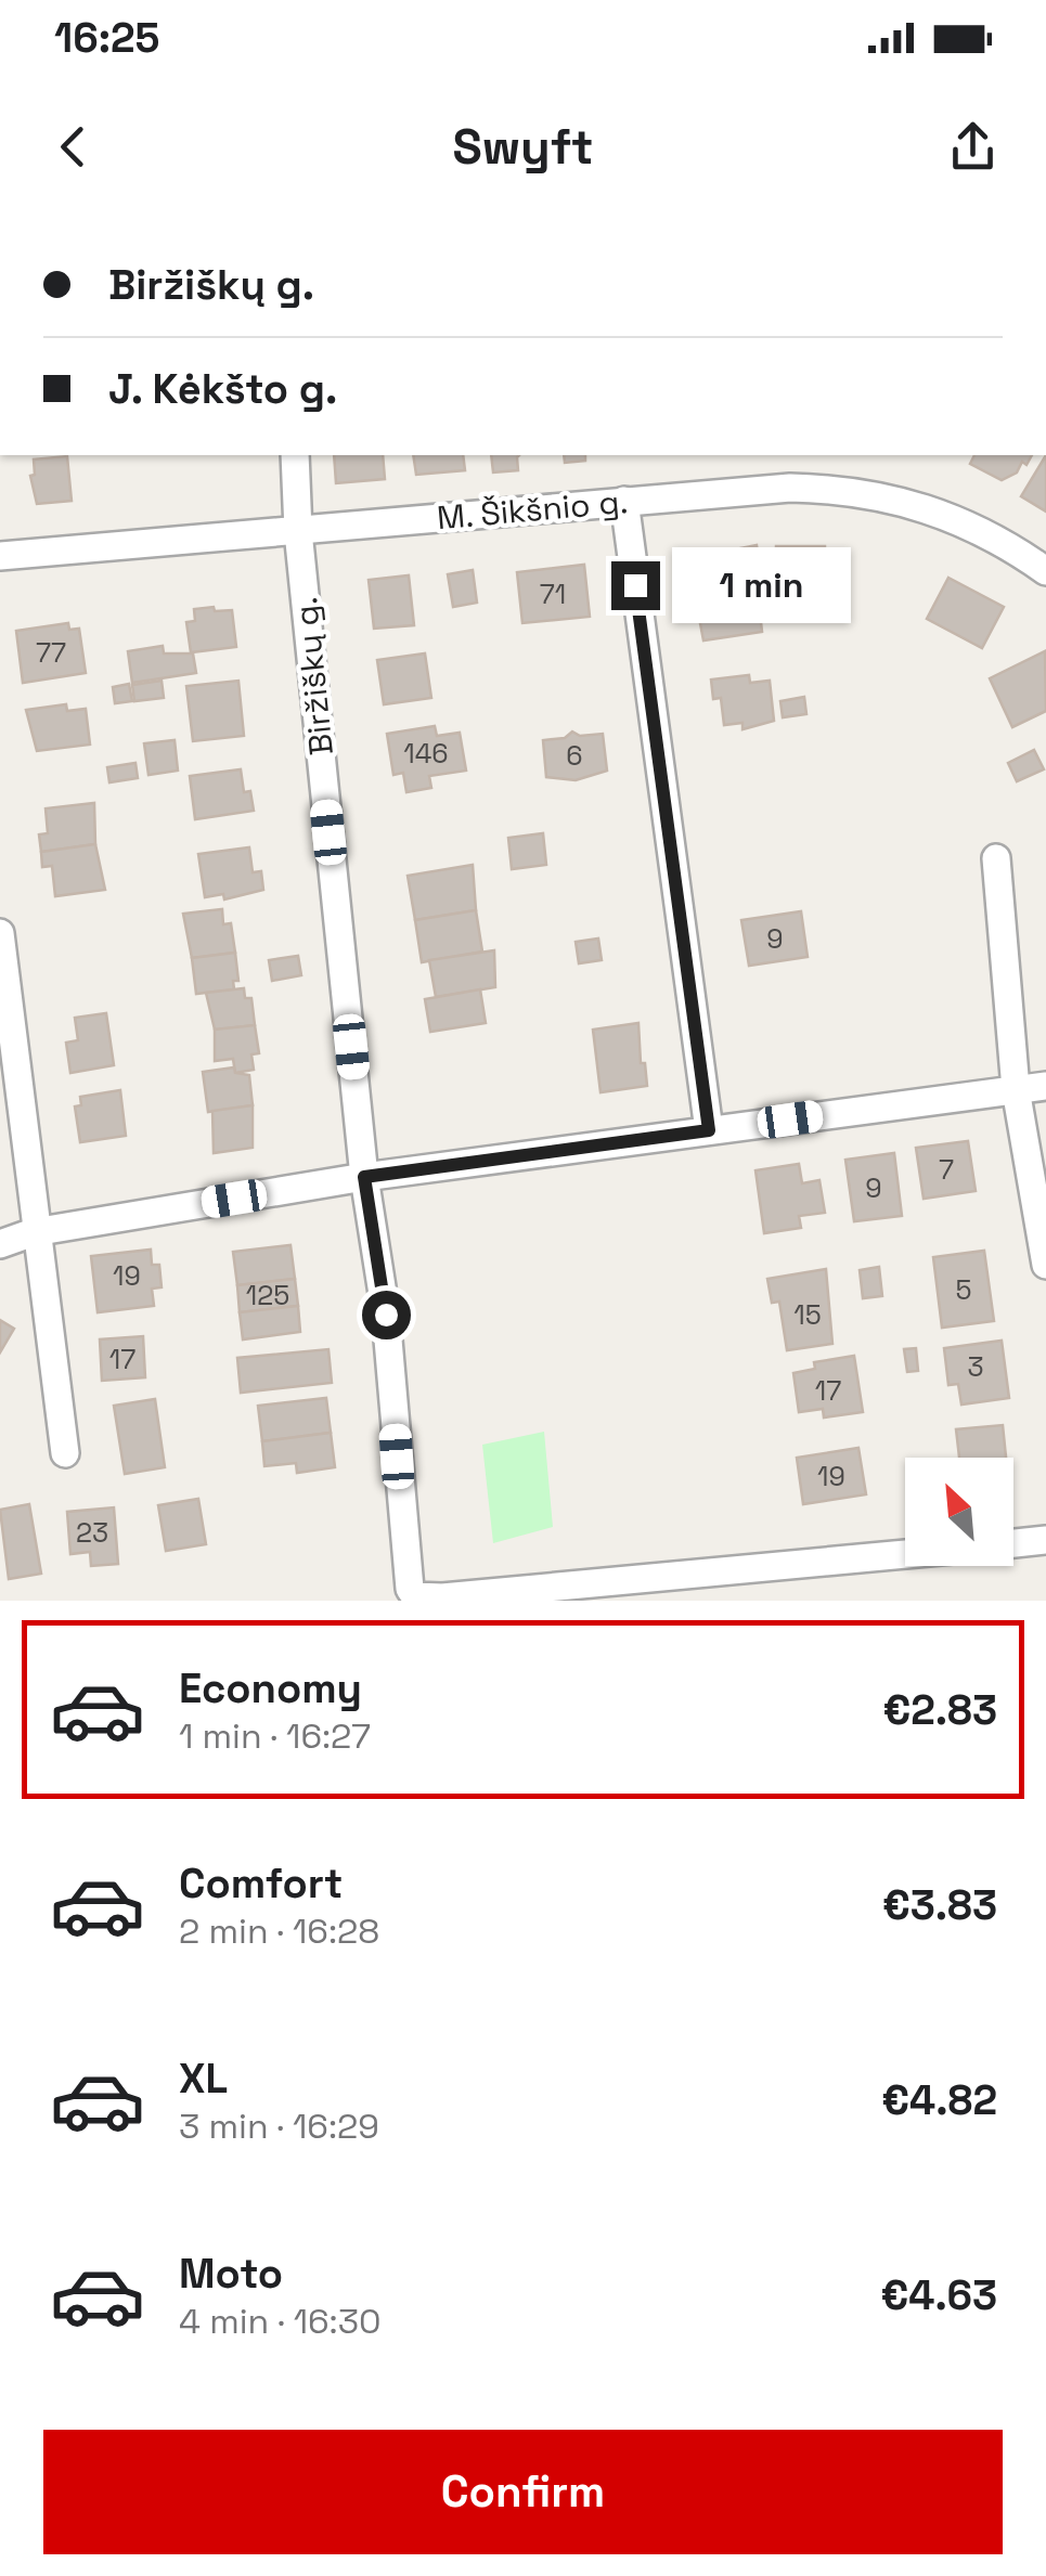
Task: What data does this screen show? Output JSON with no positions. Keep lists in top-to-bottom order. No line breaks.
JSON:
{"streets":{"street":["M. Šikšnio g.","Biržiškų g."]},"crossings":[["M. Šikšnio g.","Biržiškų g."]],"house_numbers":["71","77","146","6","9","7","9","19","5","125","15","17","3","17","19","23"],"north":"top left","page":{"status":"16:25","header":"Swyft","banner":["Biržiškų g.","J. Kėkšto g."],"bubble":"1 min","list":[{"name":"Economy","note":"1 min · 16:27","value":"€2.83"},{"name":"Comfort","note":"2 min · 16:28","value":"€3.83"},{"name":"XL","note":"3 min · 16:29","value":"€4.82"},{"name":"Moto","note":"4 min · 16:30","value":"€4.63"}],"buttons":"Confirm"}}
